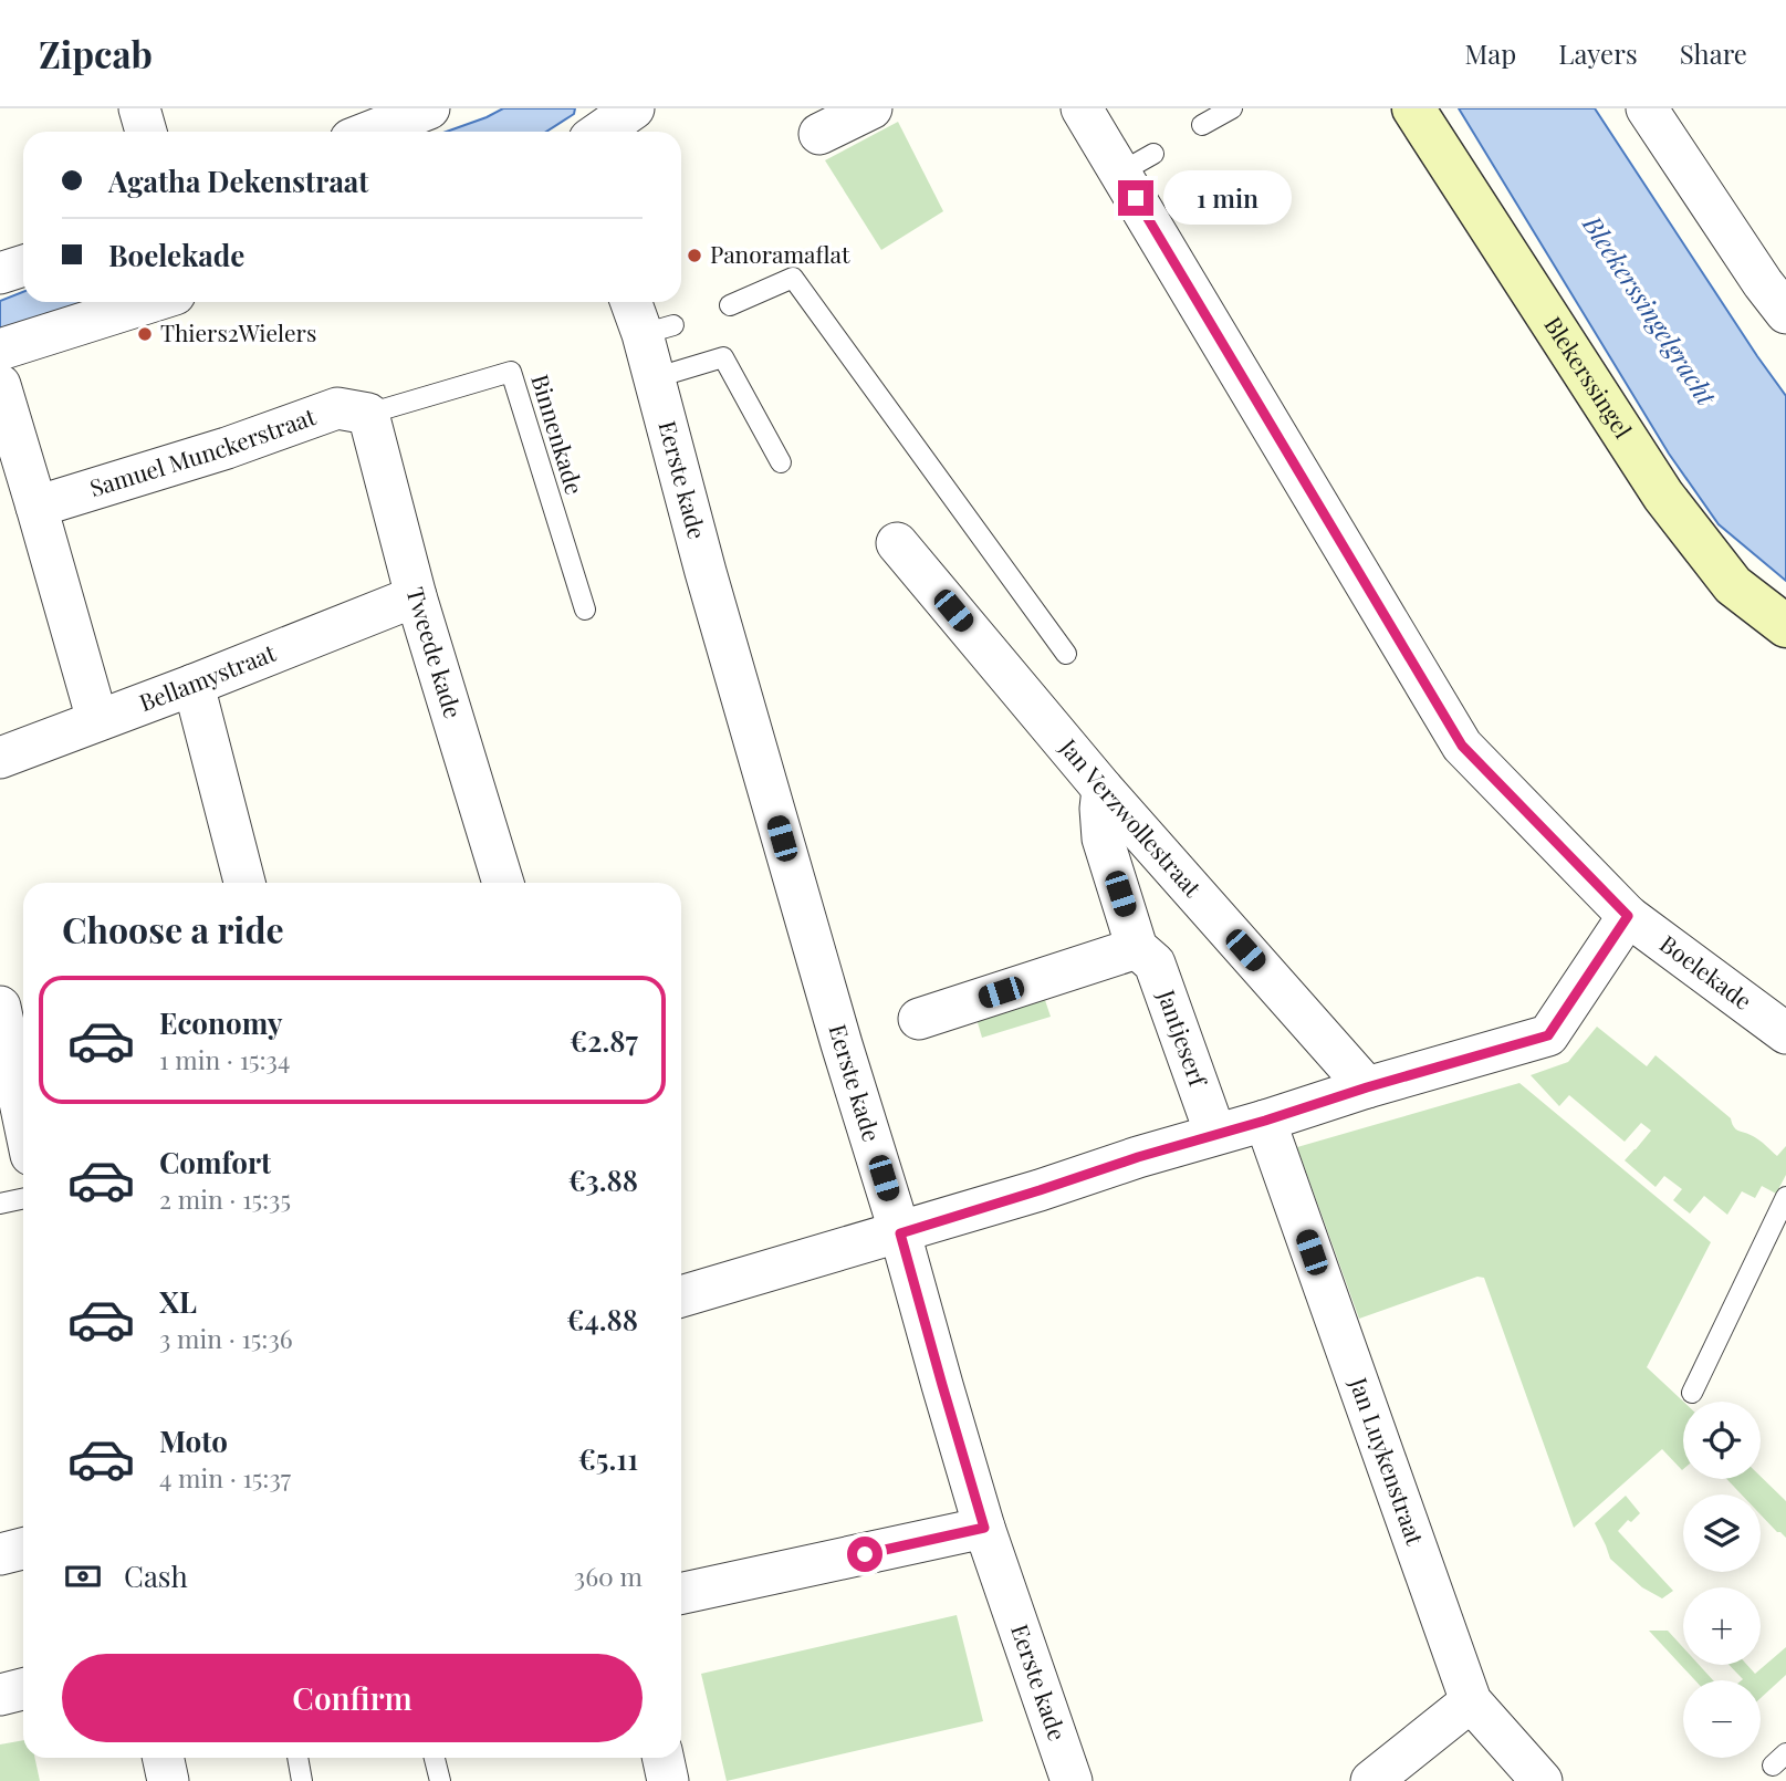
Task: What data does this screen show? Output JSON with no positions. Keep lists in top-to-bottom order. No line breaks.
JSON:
{"streets":{"main road":["Blekerssingel"],"street":["Samuel Munckerstraat","Eerste kade","Tweede kade","Bellamystraat","Jan Verzwollestraat","Boelekade","Jantjeserf","Jan Luykenstraat"],"lane":["Binnenkade"]},"crossings":[["Binnenkade","Samuel Munckerstraat"],["Binnenkade","Tweede kade"],["Samuel Munckerstraat","Tweede kade"],["Tweede kade","Bellamystraat"],["Jan Verzwollestraat","Jantjeserf"]],"water":["Bleekerssingelgracht"],"places":["Panoramaflat","Thiers2Wielers"],"page":{"header":"Zipcab","nav":["Map","Layers","Share"],"banner":["Agatha Dekenstraat","Boelekade"],"bubble":"1 min","heading":"Choose a ride","list":[{"name":"Economy","note":"1 min · 15:34","value":"€2.87"},{"name":"Comfort","note":"2 min · 15:35","value":"€3.88"},{"name":"XL","note":"3 min · 15:36","value":"€4.88"},{"name":"Moto","note":"4 min · 15:37","value":"€5.11"}],"map_buttons":["+","−"],"pay":["Cash","360 m"],"buttons":"Confirm"}}
